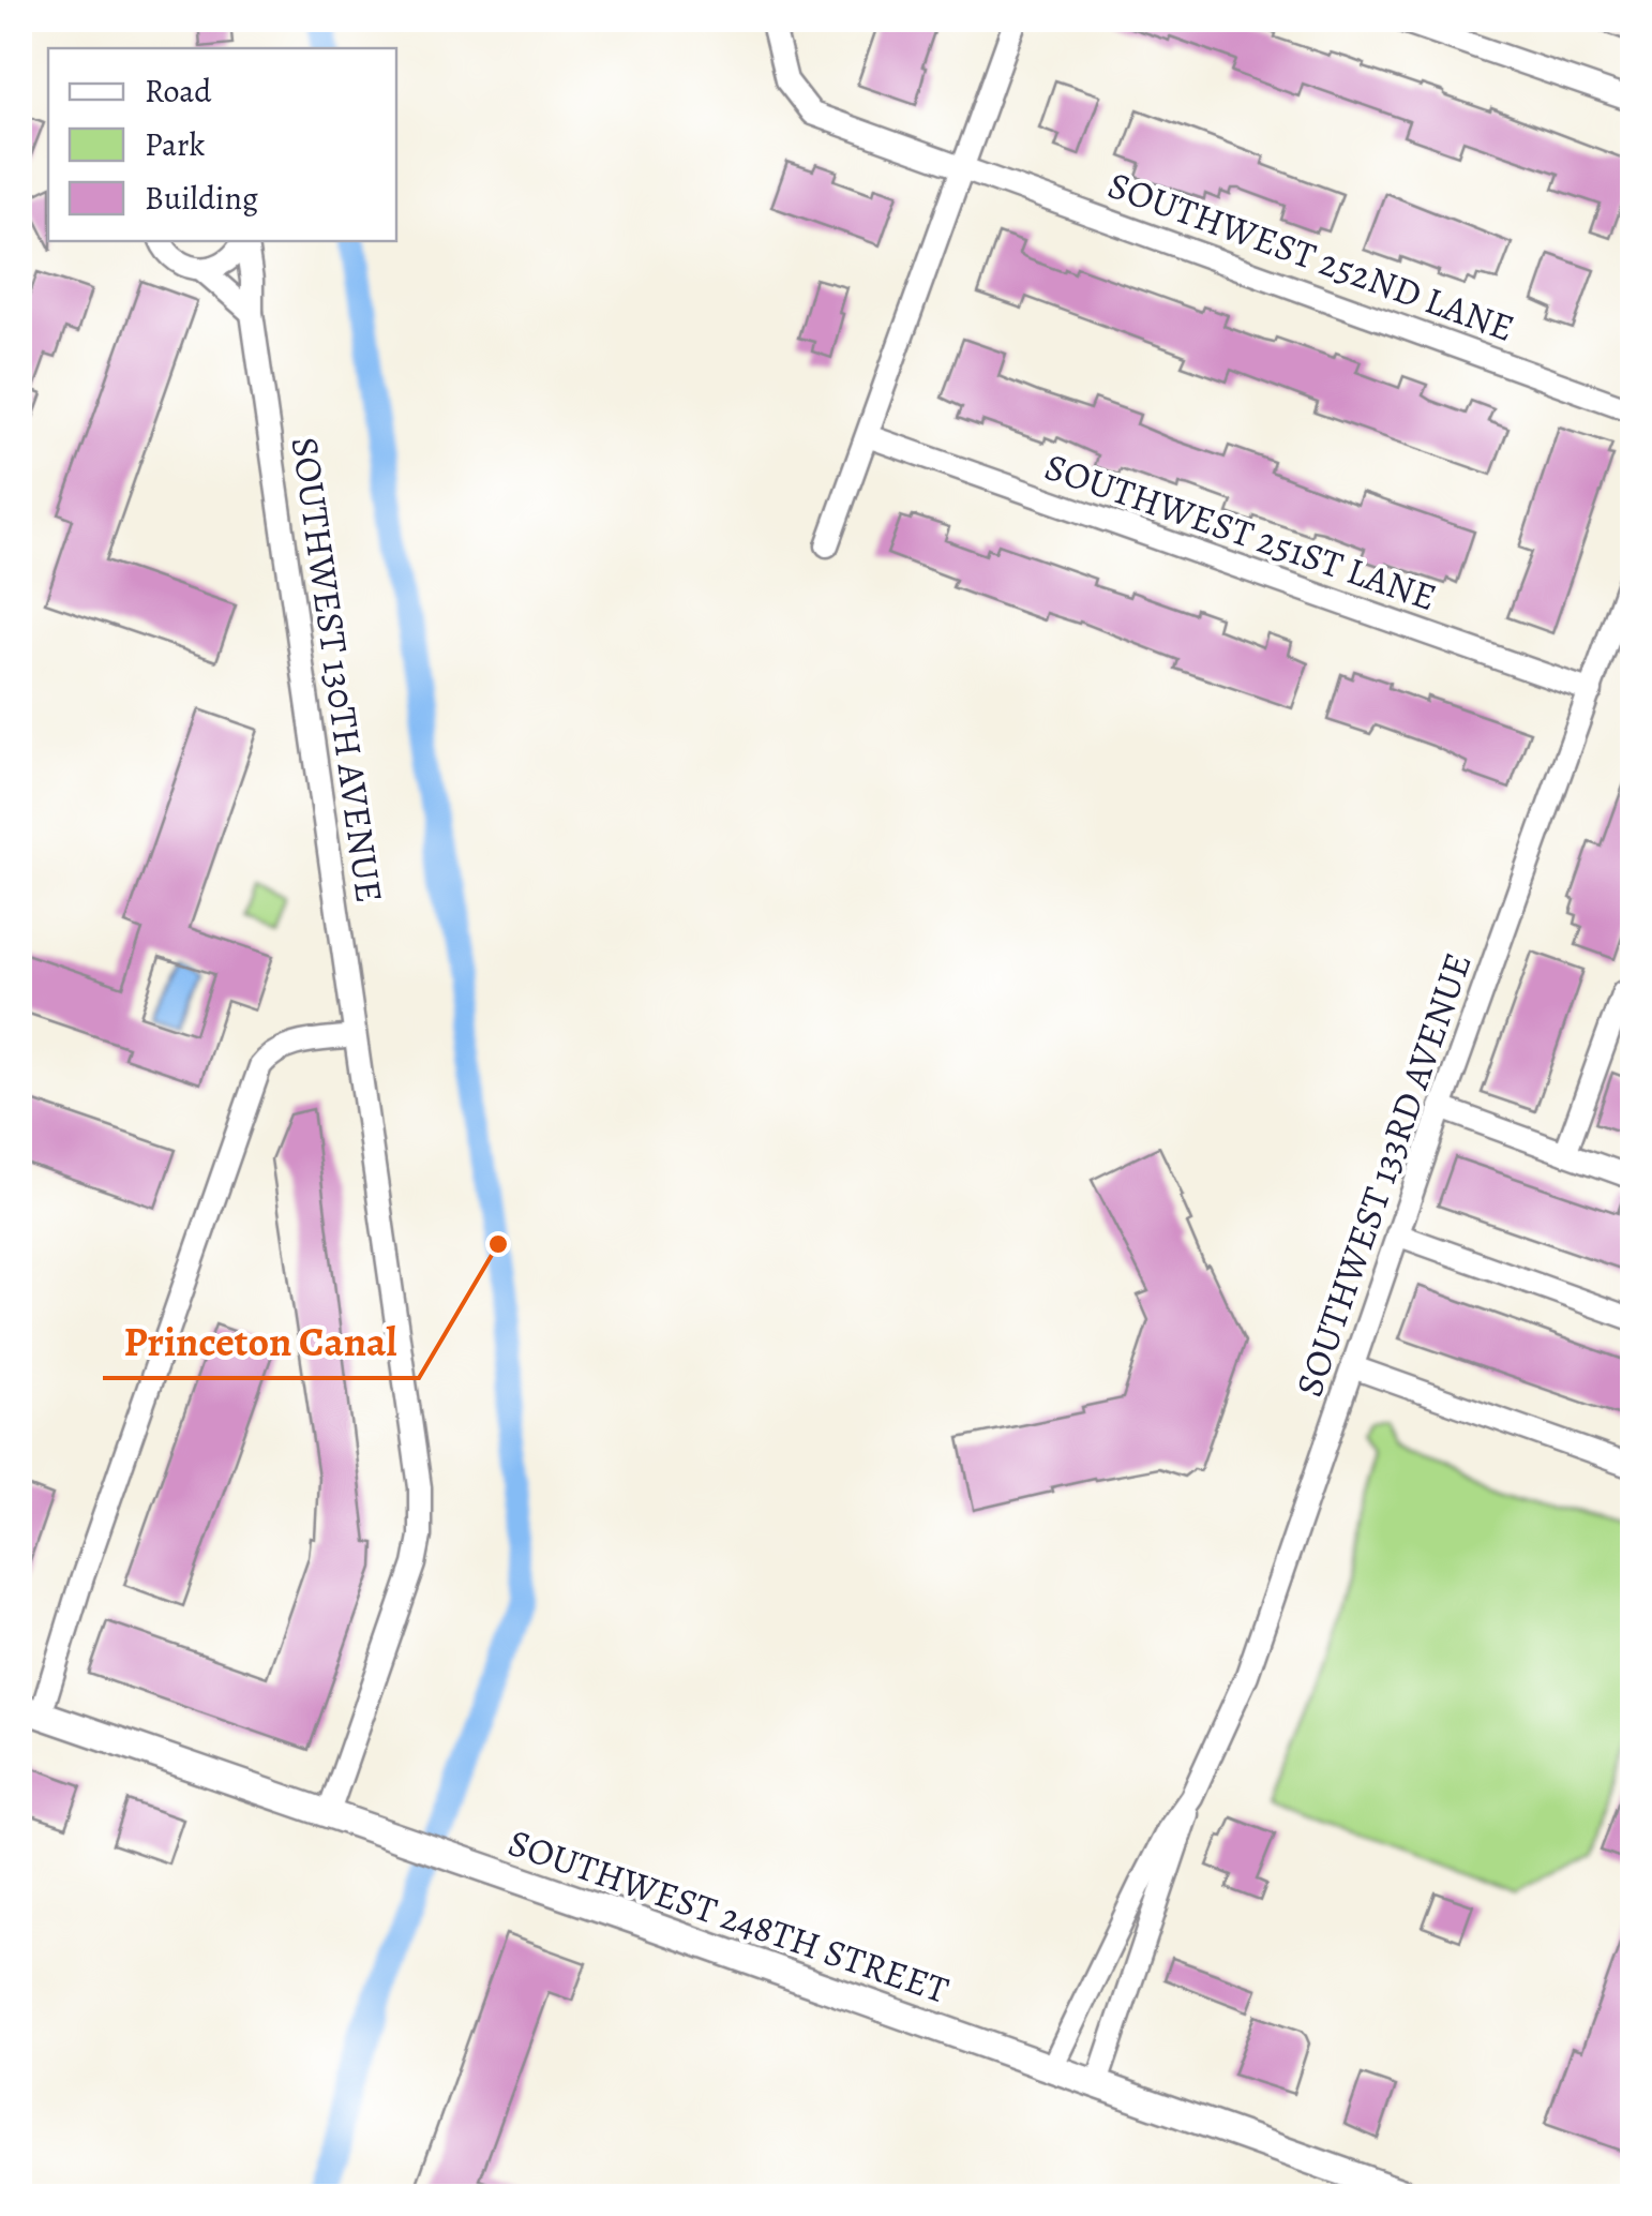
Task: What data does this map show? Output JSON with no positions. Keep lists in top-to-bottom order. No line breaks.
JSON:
{"streets":{"street":["SOUTHWEST 252ND LANE","SOUTHWEST 251ST LANE","SOUTHWEST 130TH AVENUE","SOUTHWEST 133RD AVENUE","SOUTHWEST 248TH STREET"]},"crossings":[["SOUTHWEST 251ST LANE","SOUTHWEST 133RD AVENUE"],["SOUTHWEST 130TH AVENUE","SOUTHWEST 248TH STREET"],["SOUTHWEST 133RD AVENUE","SOUTHWEST 248TH STREET"]],"places":["Princeton Canal"],"legend":["Road","Park","Building"]}
